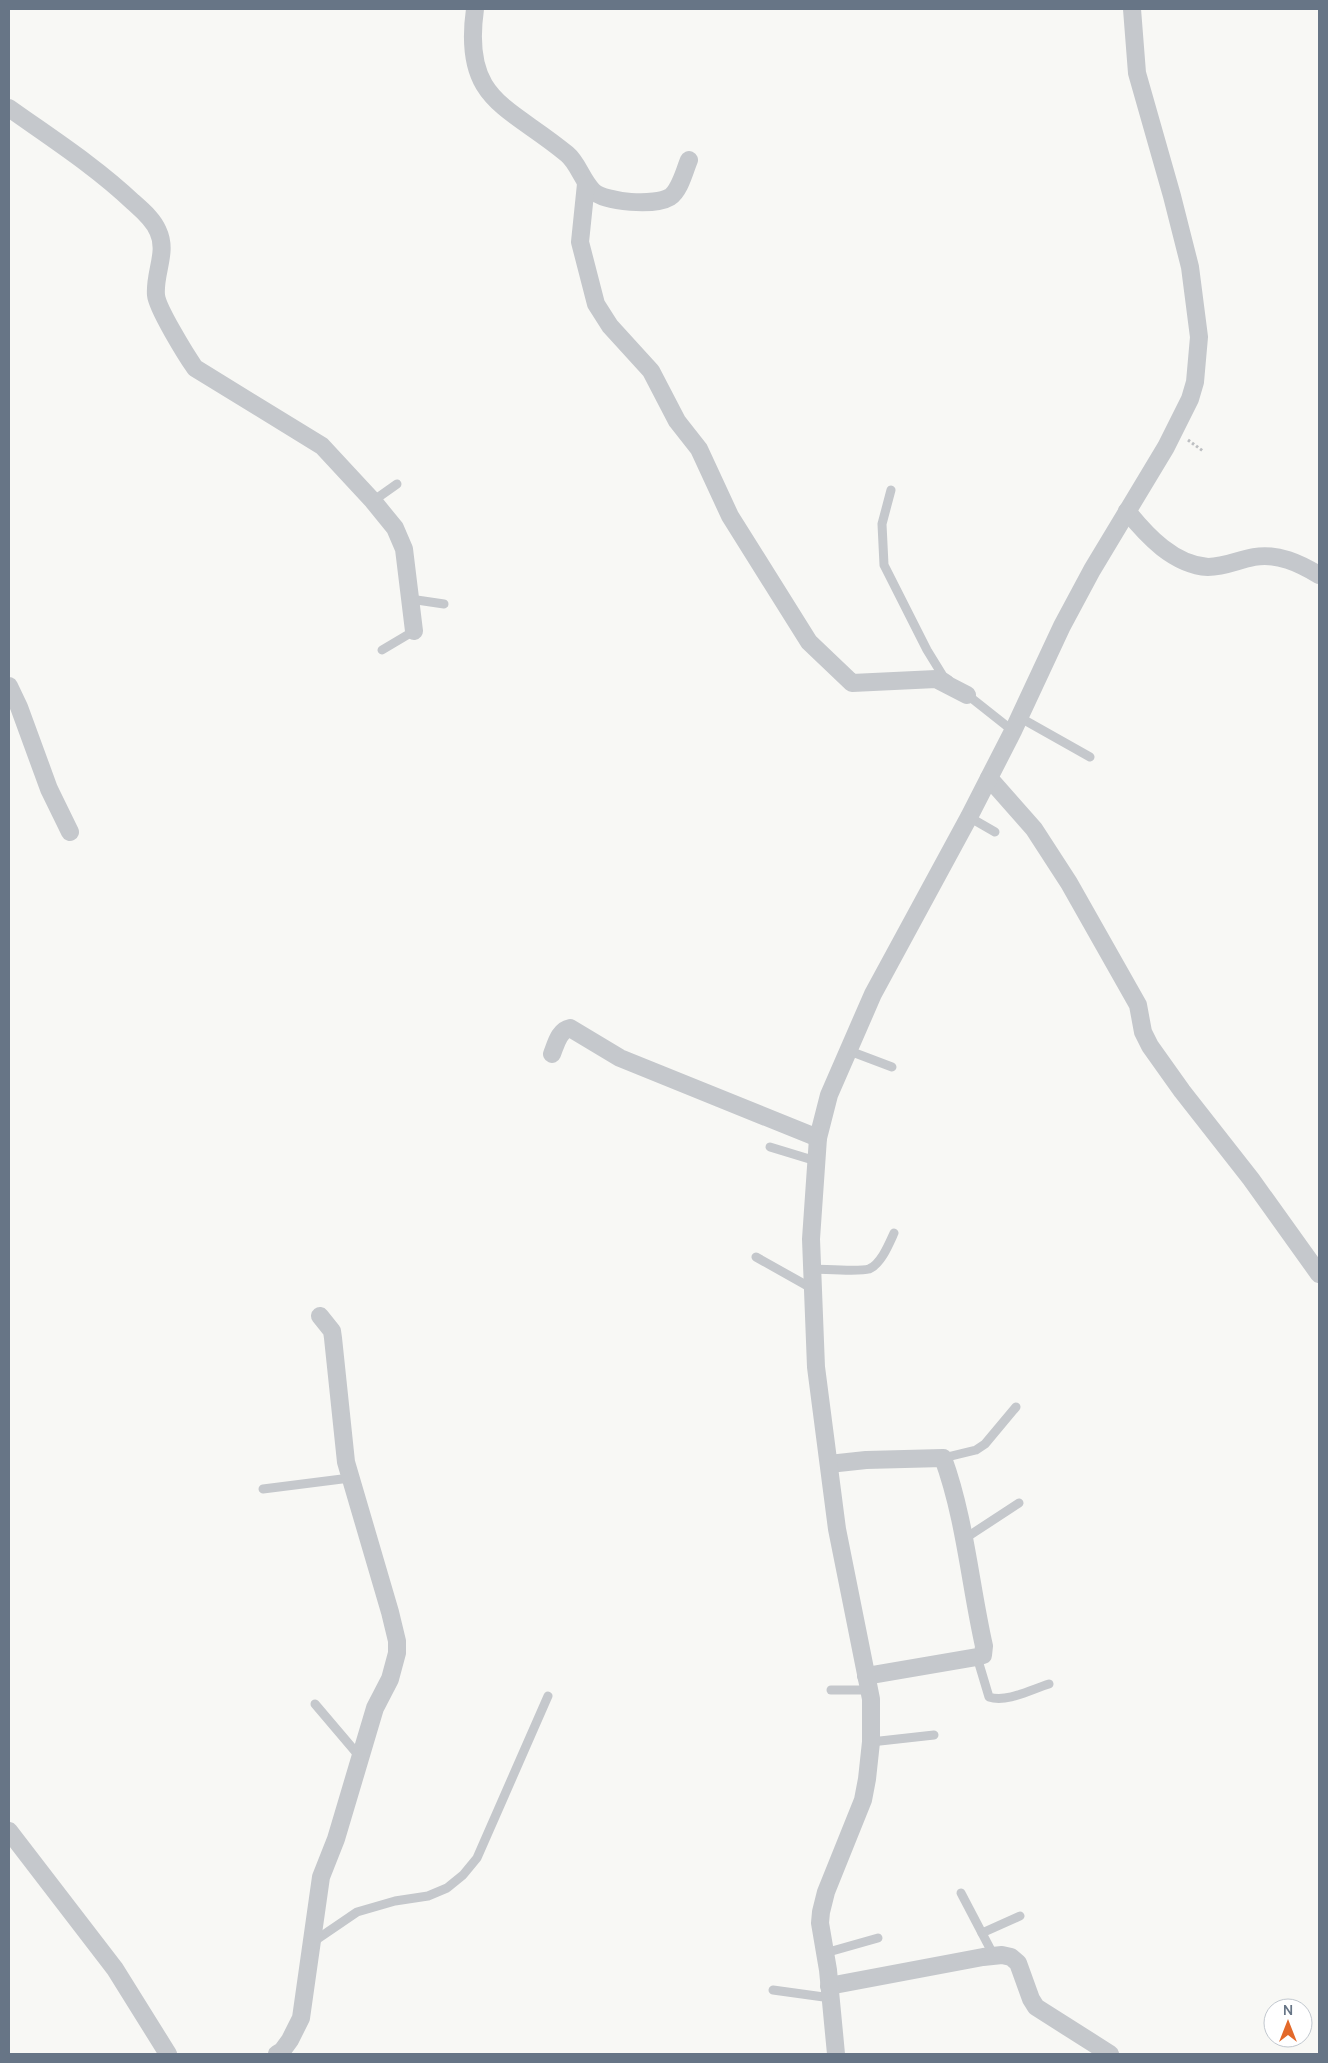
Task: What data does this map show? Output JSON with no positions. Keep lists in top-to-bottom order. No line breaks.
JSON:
{"north":"top"}
